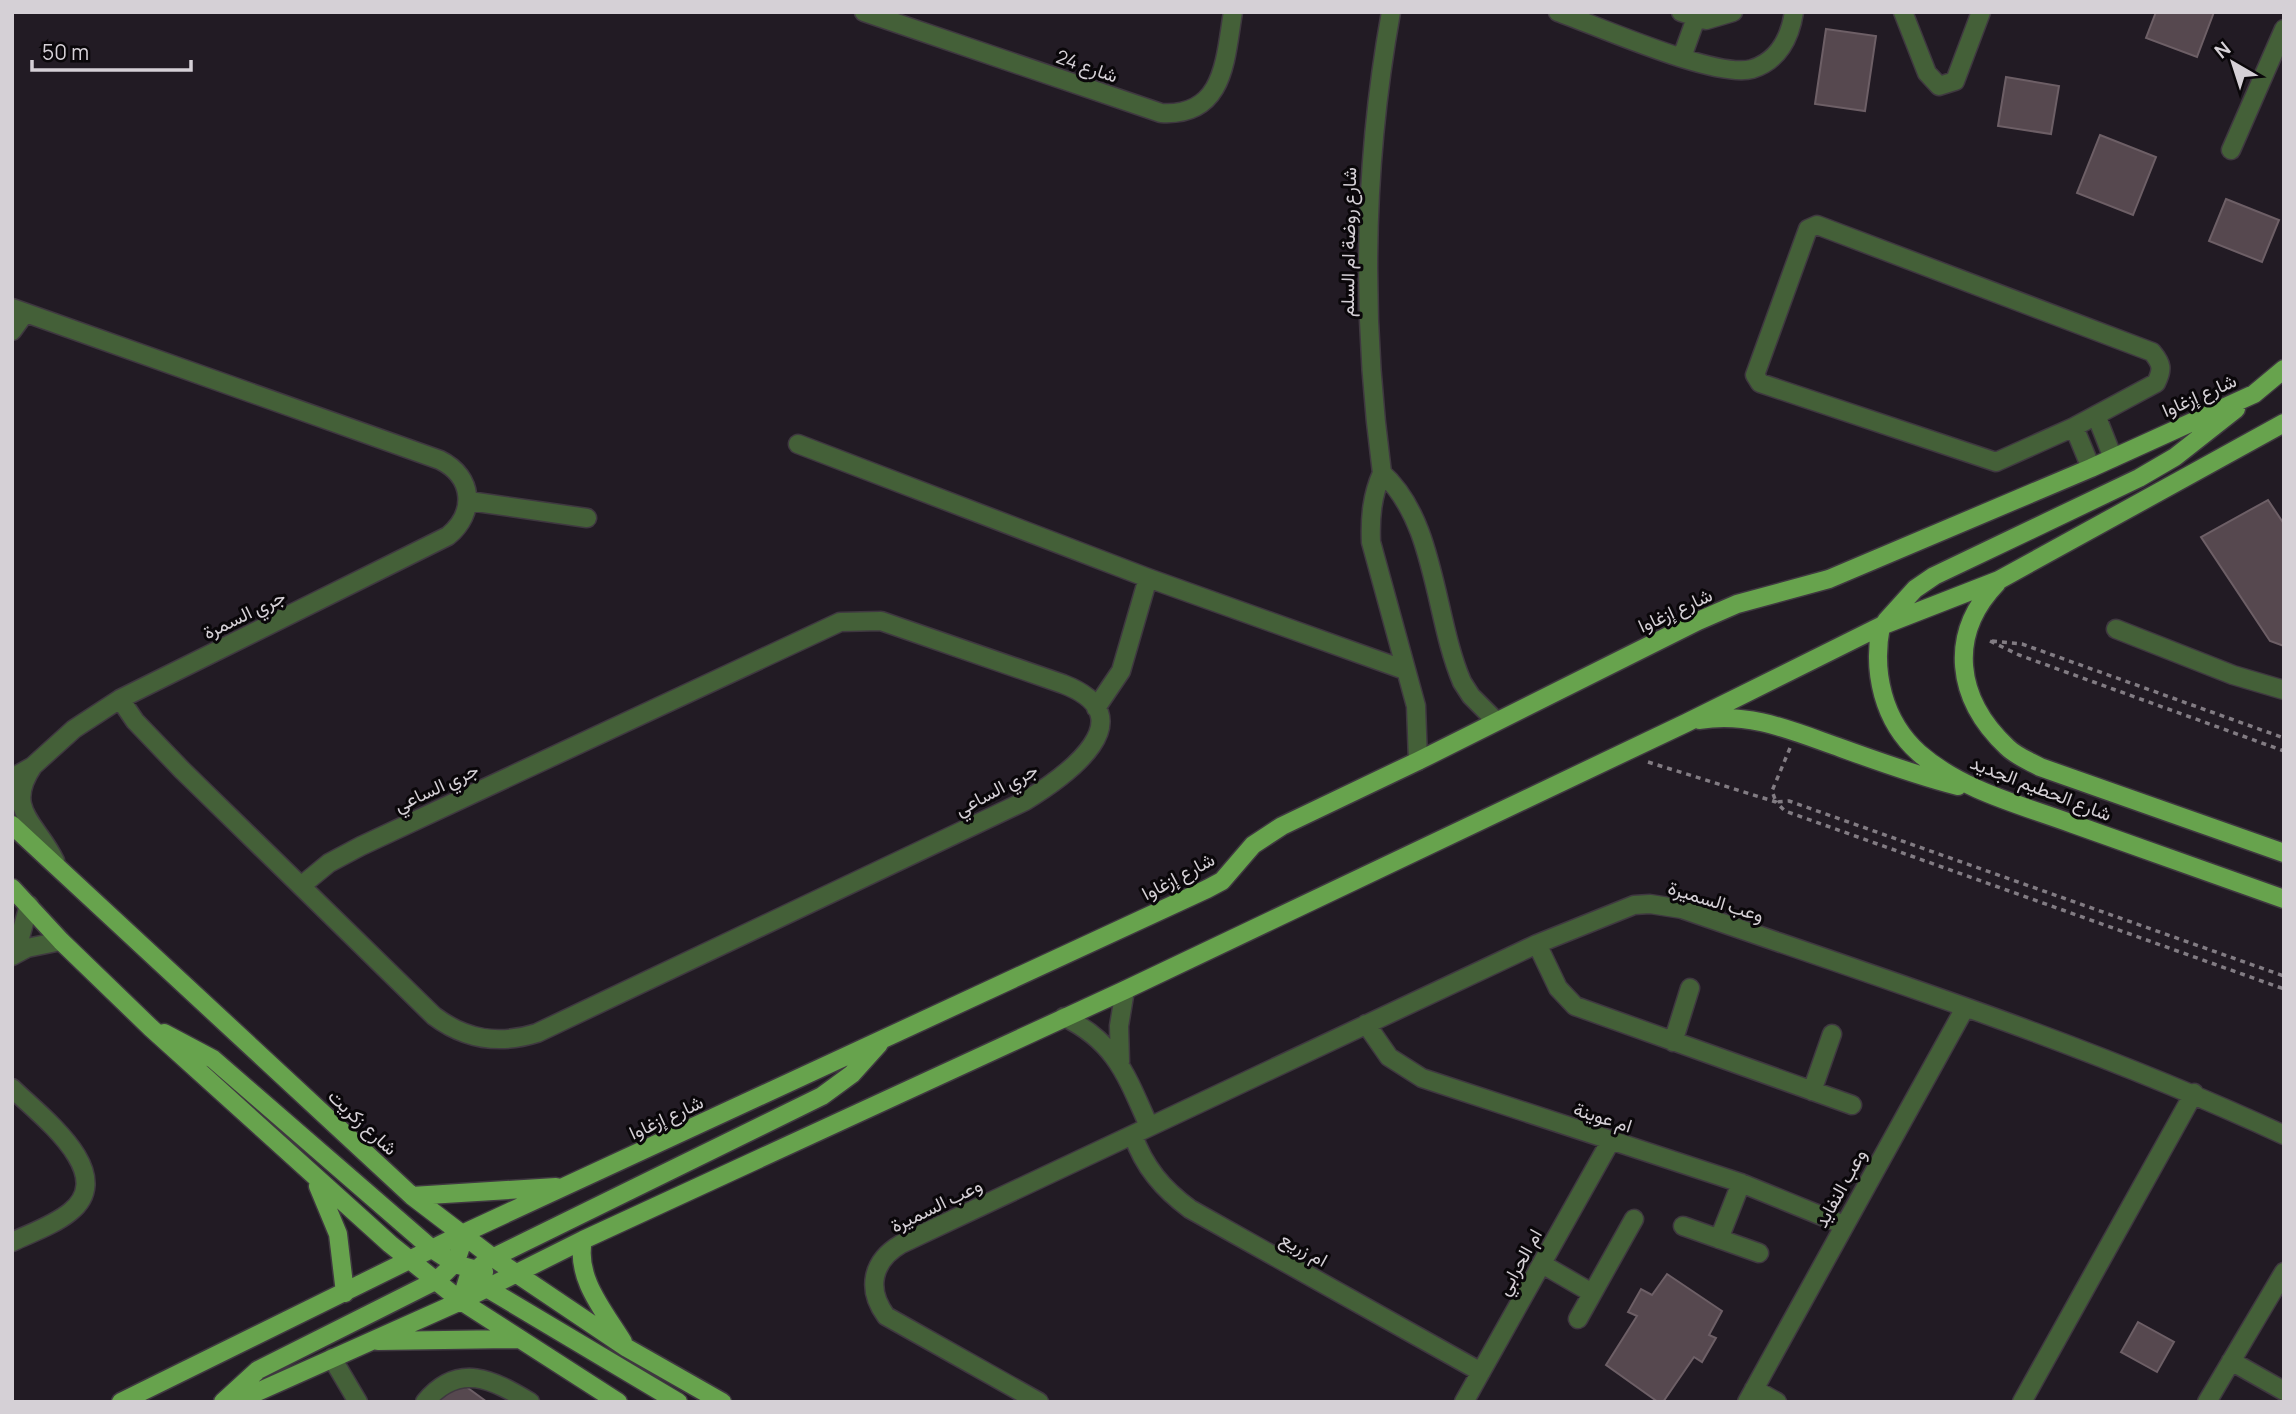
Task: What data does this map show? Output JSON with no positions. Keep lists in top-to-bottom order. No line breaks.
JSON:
{"streets":{"main road":["شارع إزغاوا","شارع الحطيم الجديد","شارع زكريت"],"street":["شارع 24","شارع روضة ام السلم","جري السمرة","جري الساعي","وعب السميرة","ام عوينة","وعب النفايد","ام زريع","ام الحرابي"]},"crossings":[["شارع روضة ام السلم","شارع إزغاوا"],["شارع إزغاوا","شارع زكريت"],["جري السمرة","جري الساعي"],["جري السمرة","شارع زكريت"],["وعب السميرة","ام عوينة"],["وعب السميرة","وعب النفايد"],["وعب السميرة","ام زريع"],["ام عوينة","وعب النفايد"],["ام عوينة","ام الحرابي"],["ام زريع","ام الحرابي"]],"scale_bar":"50 m","north":"top left"}
